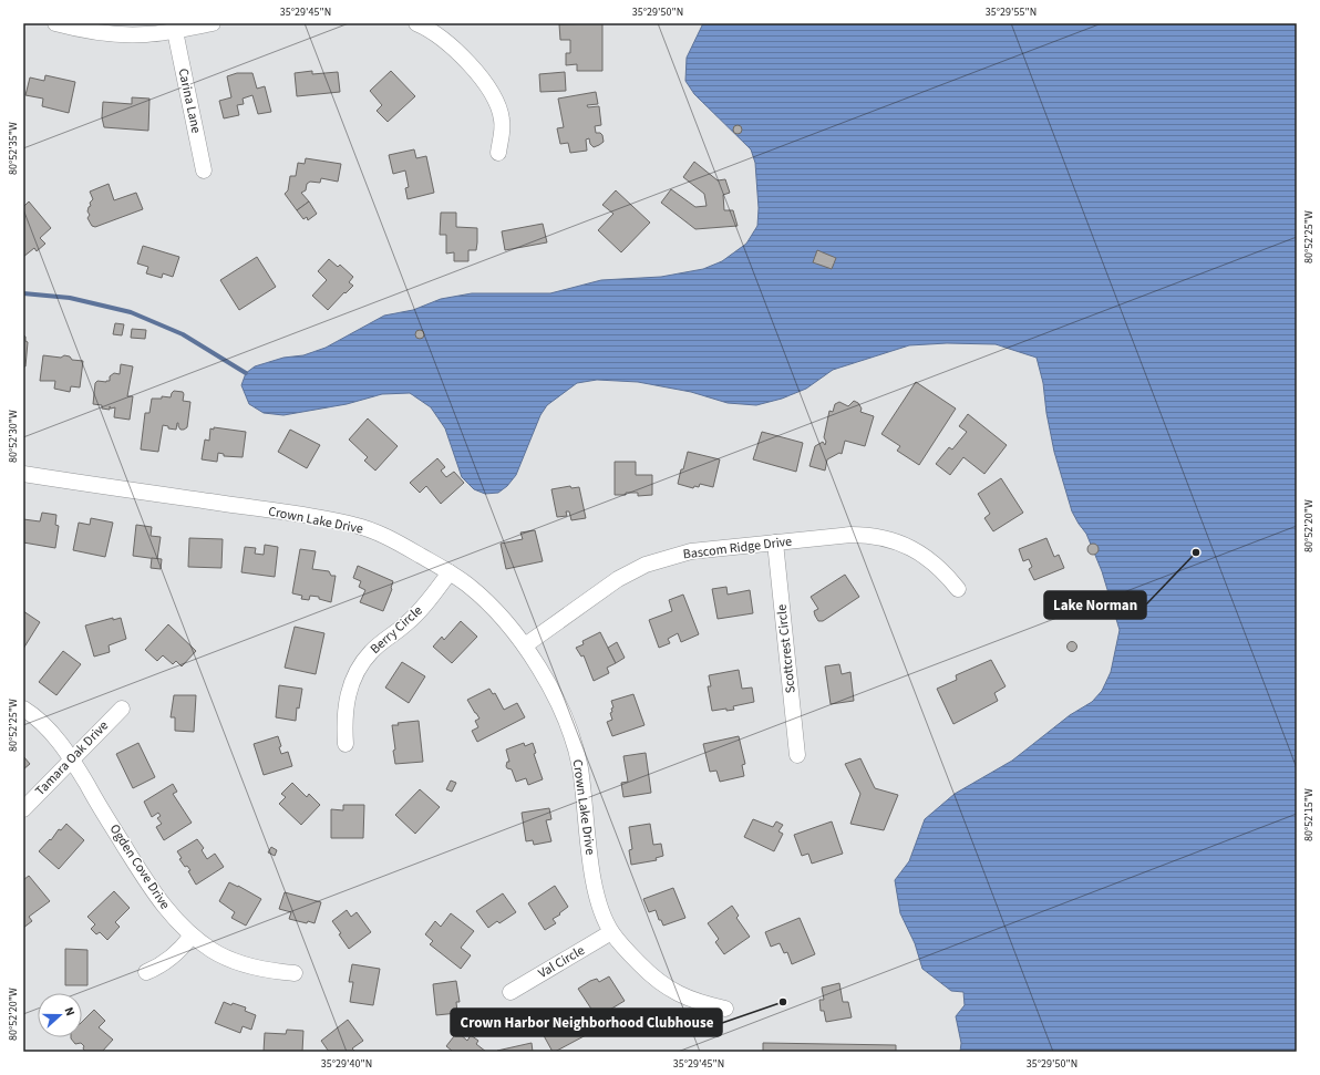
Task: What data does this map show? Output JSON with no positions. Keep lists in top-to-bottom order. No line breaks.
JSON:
{"streets":{"street":["Carina Lane","Crown Lake Drive","Bascom Ridge Drive","Berry Circle","Scottcrest Circle","Tamara Oak Drive","Ogden Cove Drive","Val Circle"]},"crossings":[["Crown Lake Drive","Bascom Ridge Drive"],["Crown Lake Drive","Berry Circle"],["Crown Lake Drive","Val Circle"],["Bascom Ridge Drive","Scottcrest Circle"],["Tamara Oak Drive","Ogden Cove Drive"]],"places":["Lake Norman","Crown Harbor Neighborhood Clubhouse"],"north":"right","coordinates":["35°29'45\"N","35°29'50\"N","35°29'55\"N","80°52'35\"W","80°52'25\"W","80°52'30\"W","80°52'20\"W","80°52'15\"W","35°29'40\"N"]}
